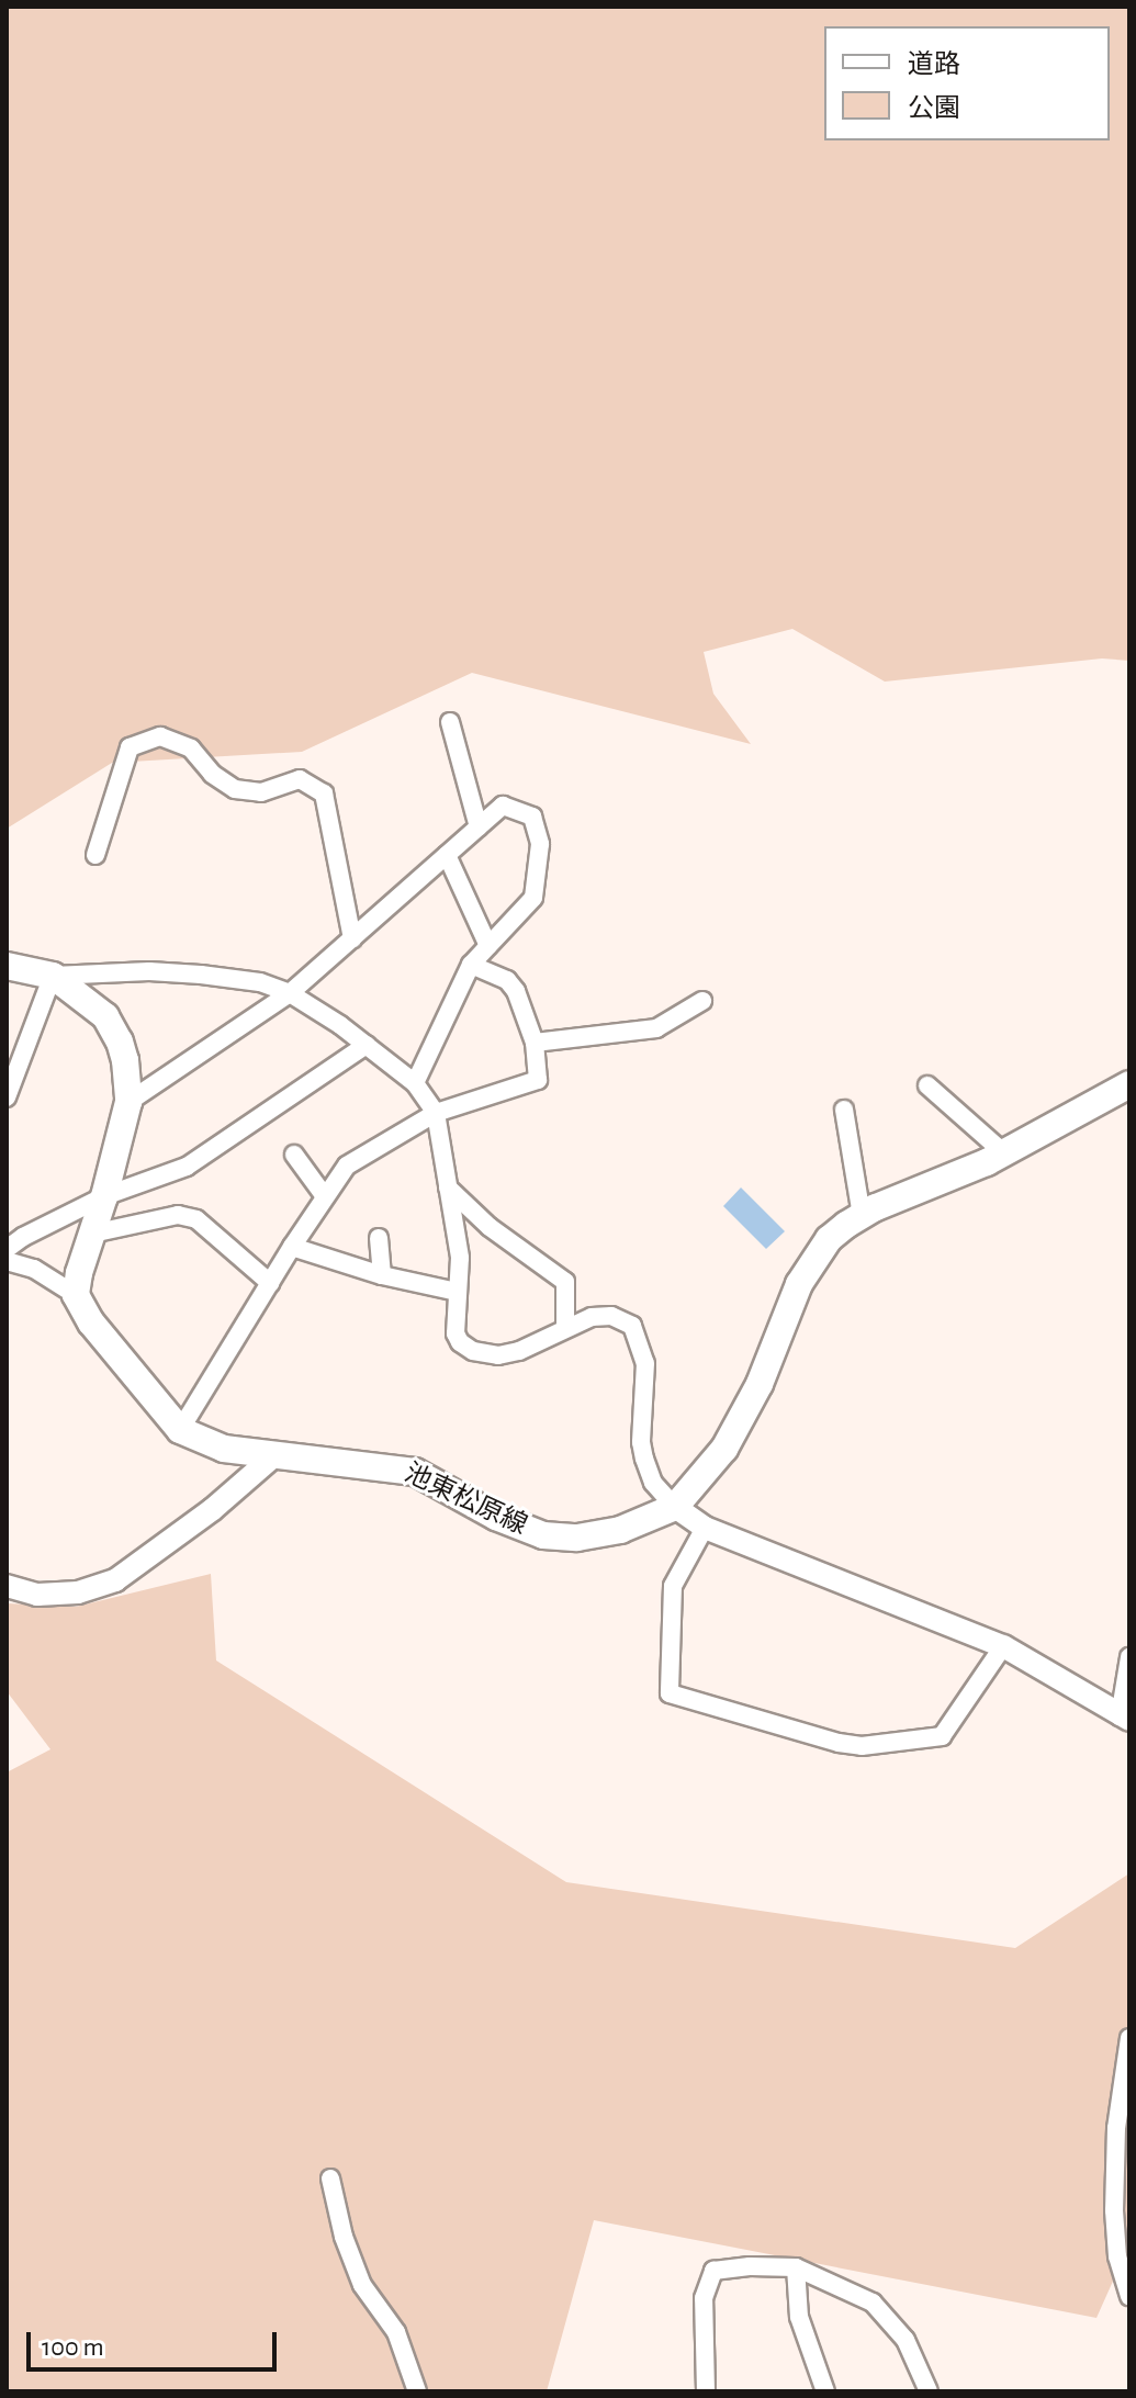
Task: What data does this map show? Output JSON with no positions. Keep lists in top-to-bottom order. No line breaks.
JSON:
{"streets":{"main road":["池東松原線"]},"legend":["道路","公園"],"scale_bar":"100 m"}
